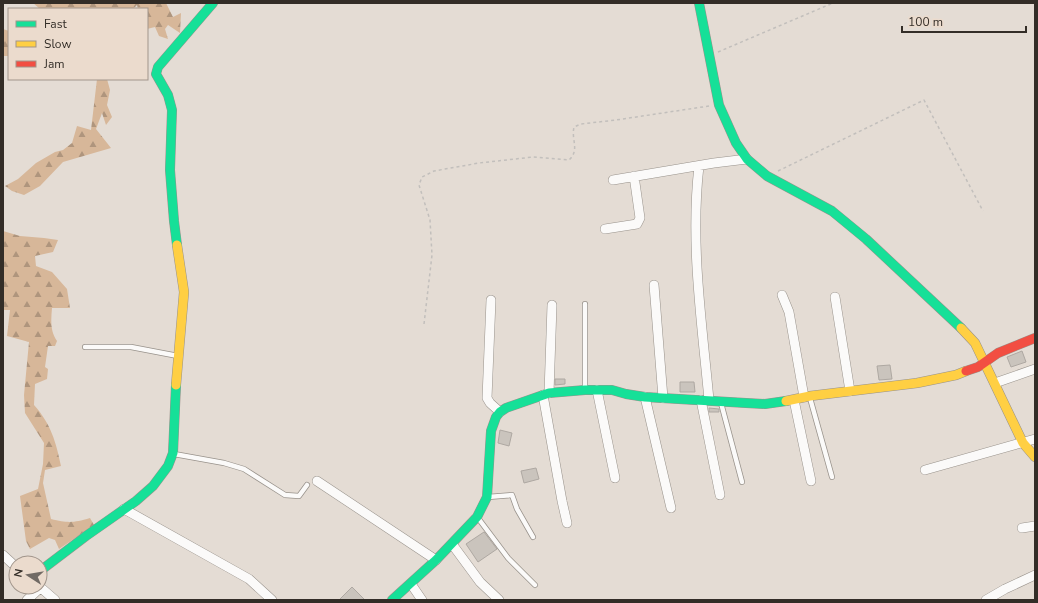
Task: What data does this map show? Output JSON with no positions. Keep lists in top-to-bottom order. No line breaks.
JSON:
{"legend":["Fast","Slow","Jam"],"scale_bar":"100 m","north":"left"}
